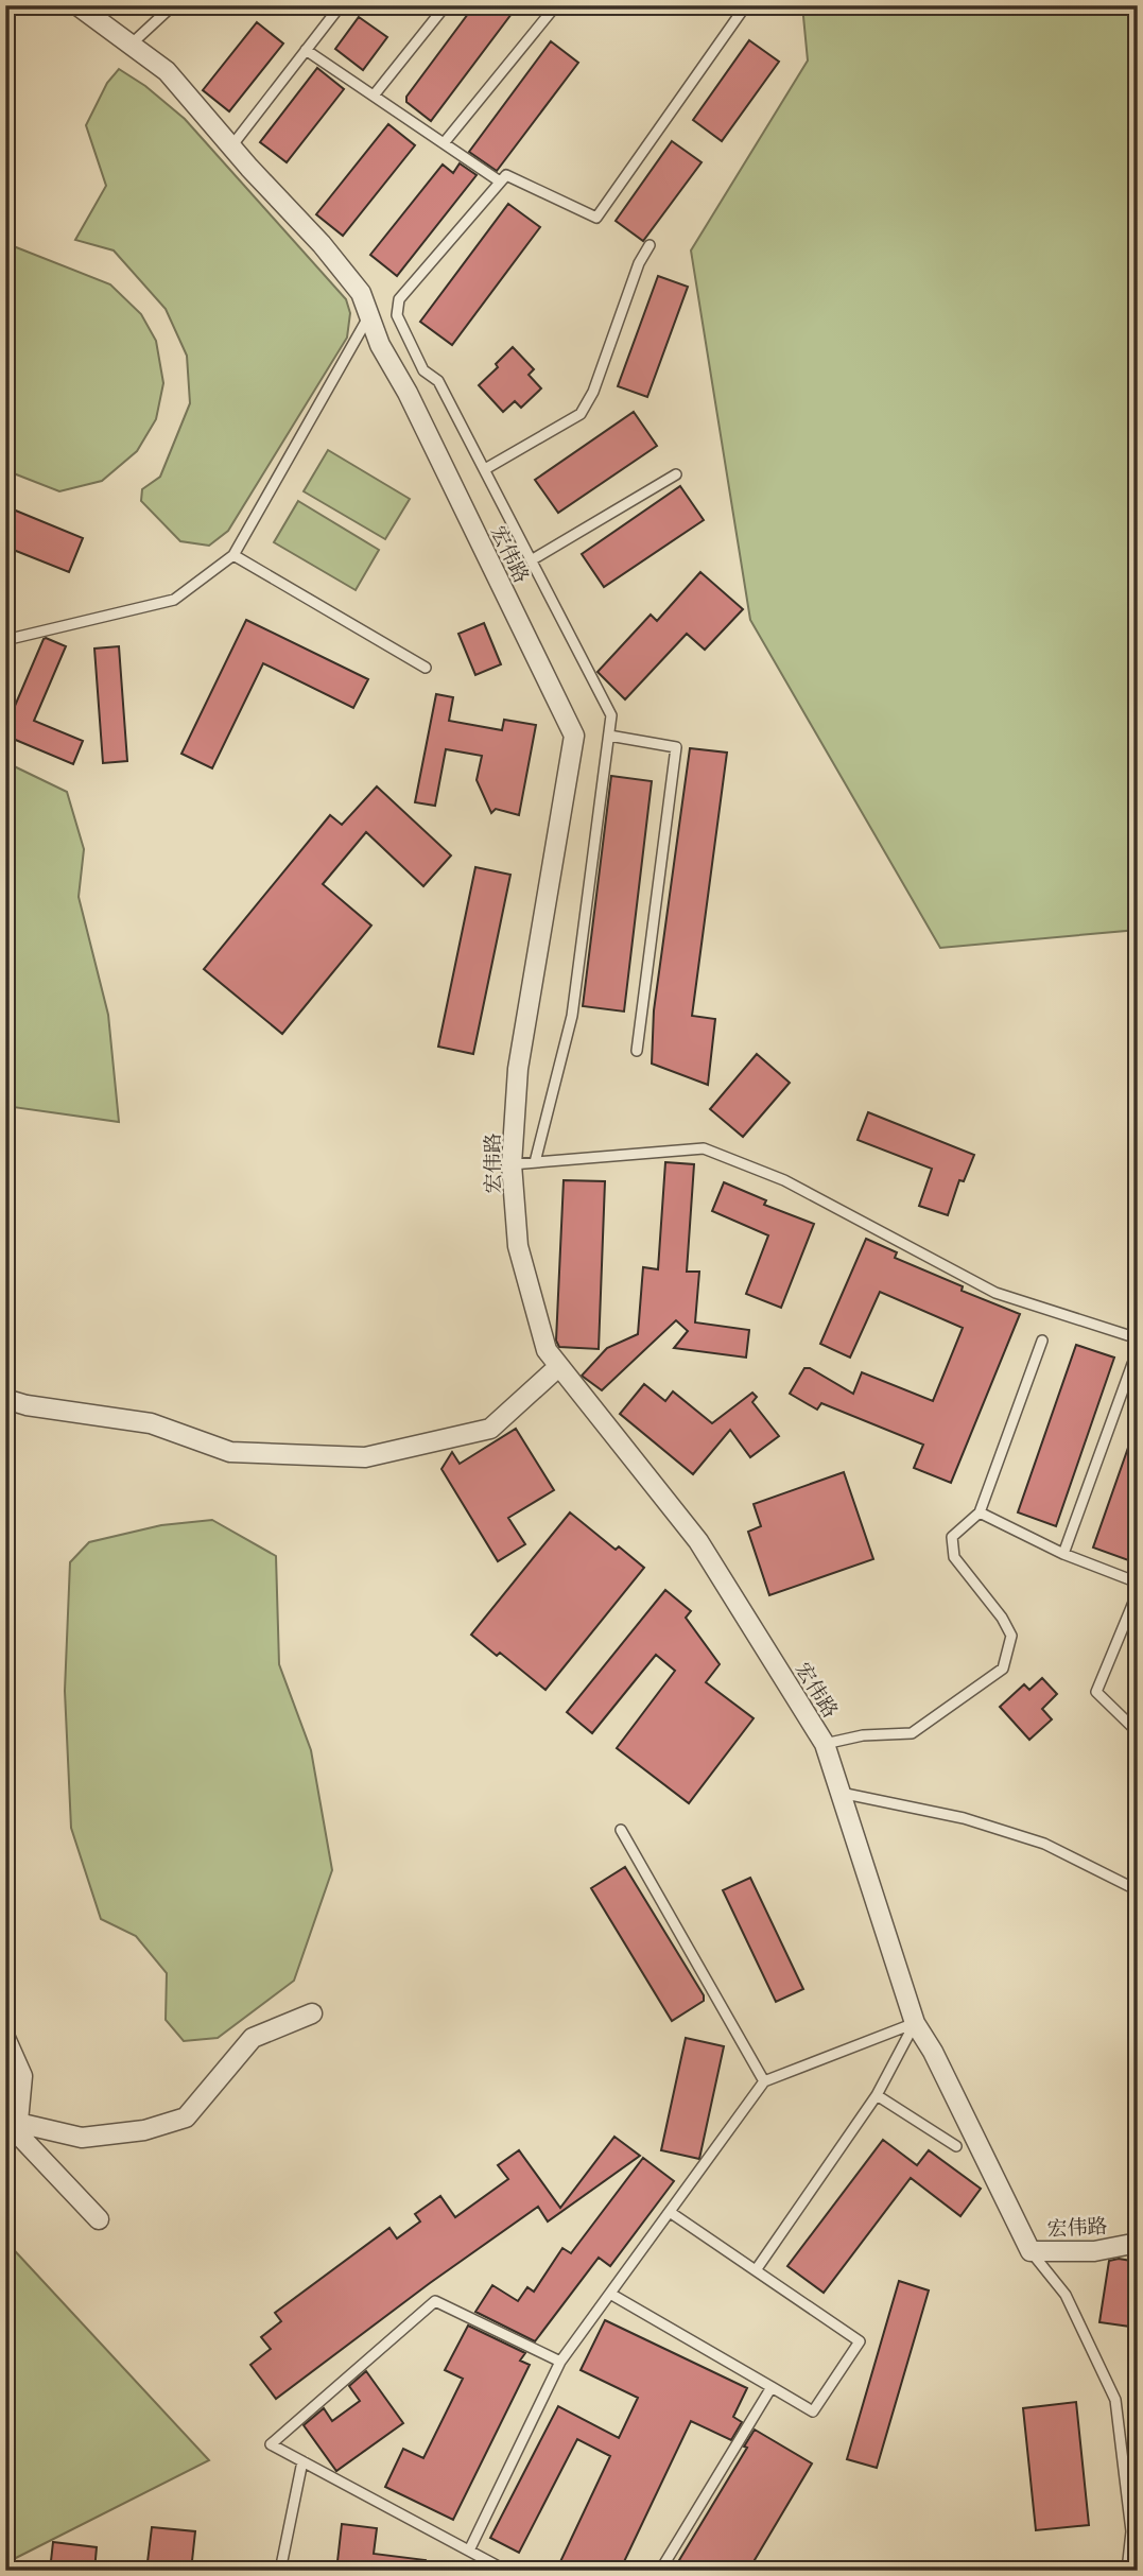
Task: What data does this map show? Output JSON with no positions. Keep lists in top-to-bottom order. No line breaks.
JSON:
{"streets":{"street":["宏伟路"]}}
